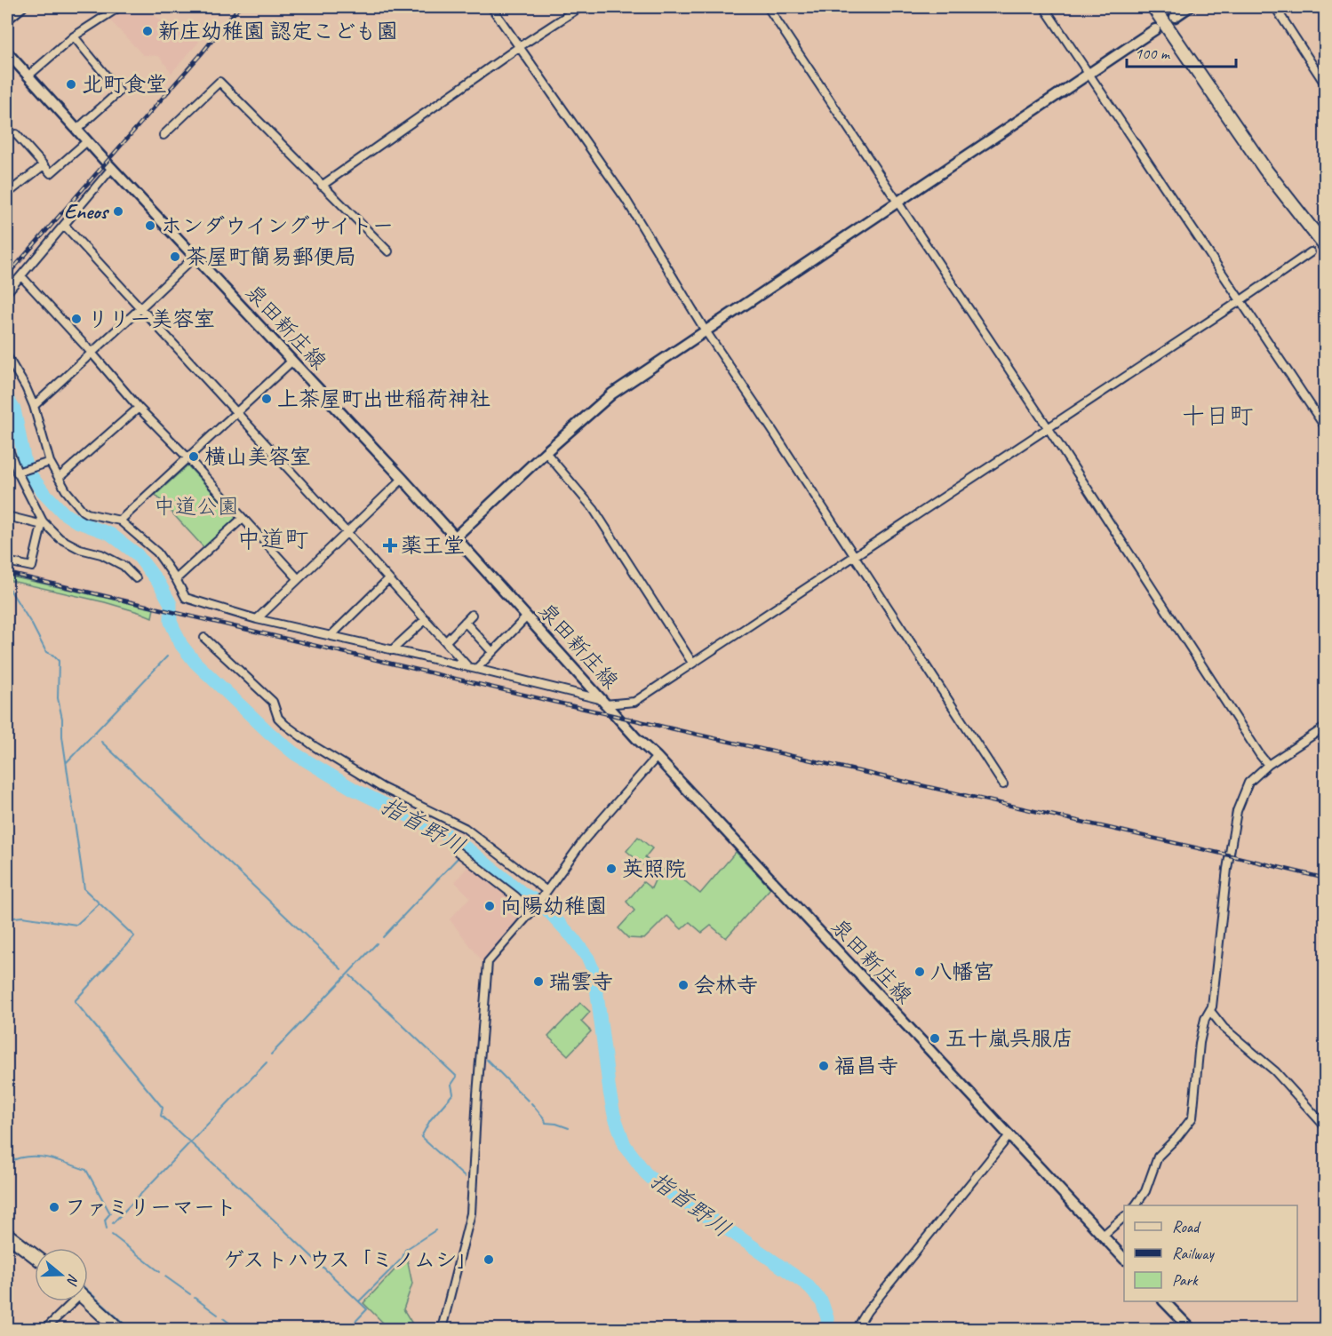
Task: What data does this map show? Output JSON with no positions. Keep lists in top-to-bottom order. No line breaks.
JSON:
{"streets":{"main road":["泉田新庄線"]},"districts":["十日町","中道町"],"water":["指首野川"],"parks":["中道公園"],"places":{"other":["新庄幼稚園 認定こども園","北町食堂","Eneos","ホンダウイングサイトー","茶屋町簡易郵便局","リリー美容室","上茶屋町出世稲荷神社","横山美容室","英照院","向陽幼稚園","八幡宮","瑞雲寺","会林寺","五十嵐呉服店","福昌寺","ファミリーマート","ゲストハウス「ミノムシ」"],"health":["薬王堂"]},"legend":["Road","Railway","Park"],"scale_bar":"100 m","north":"right"}
